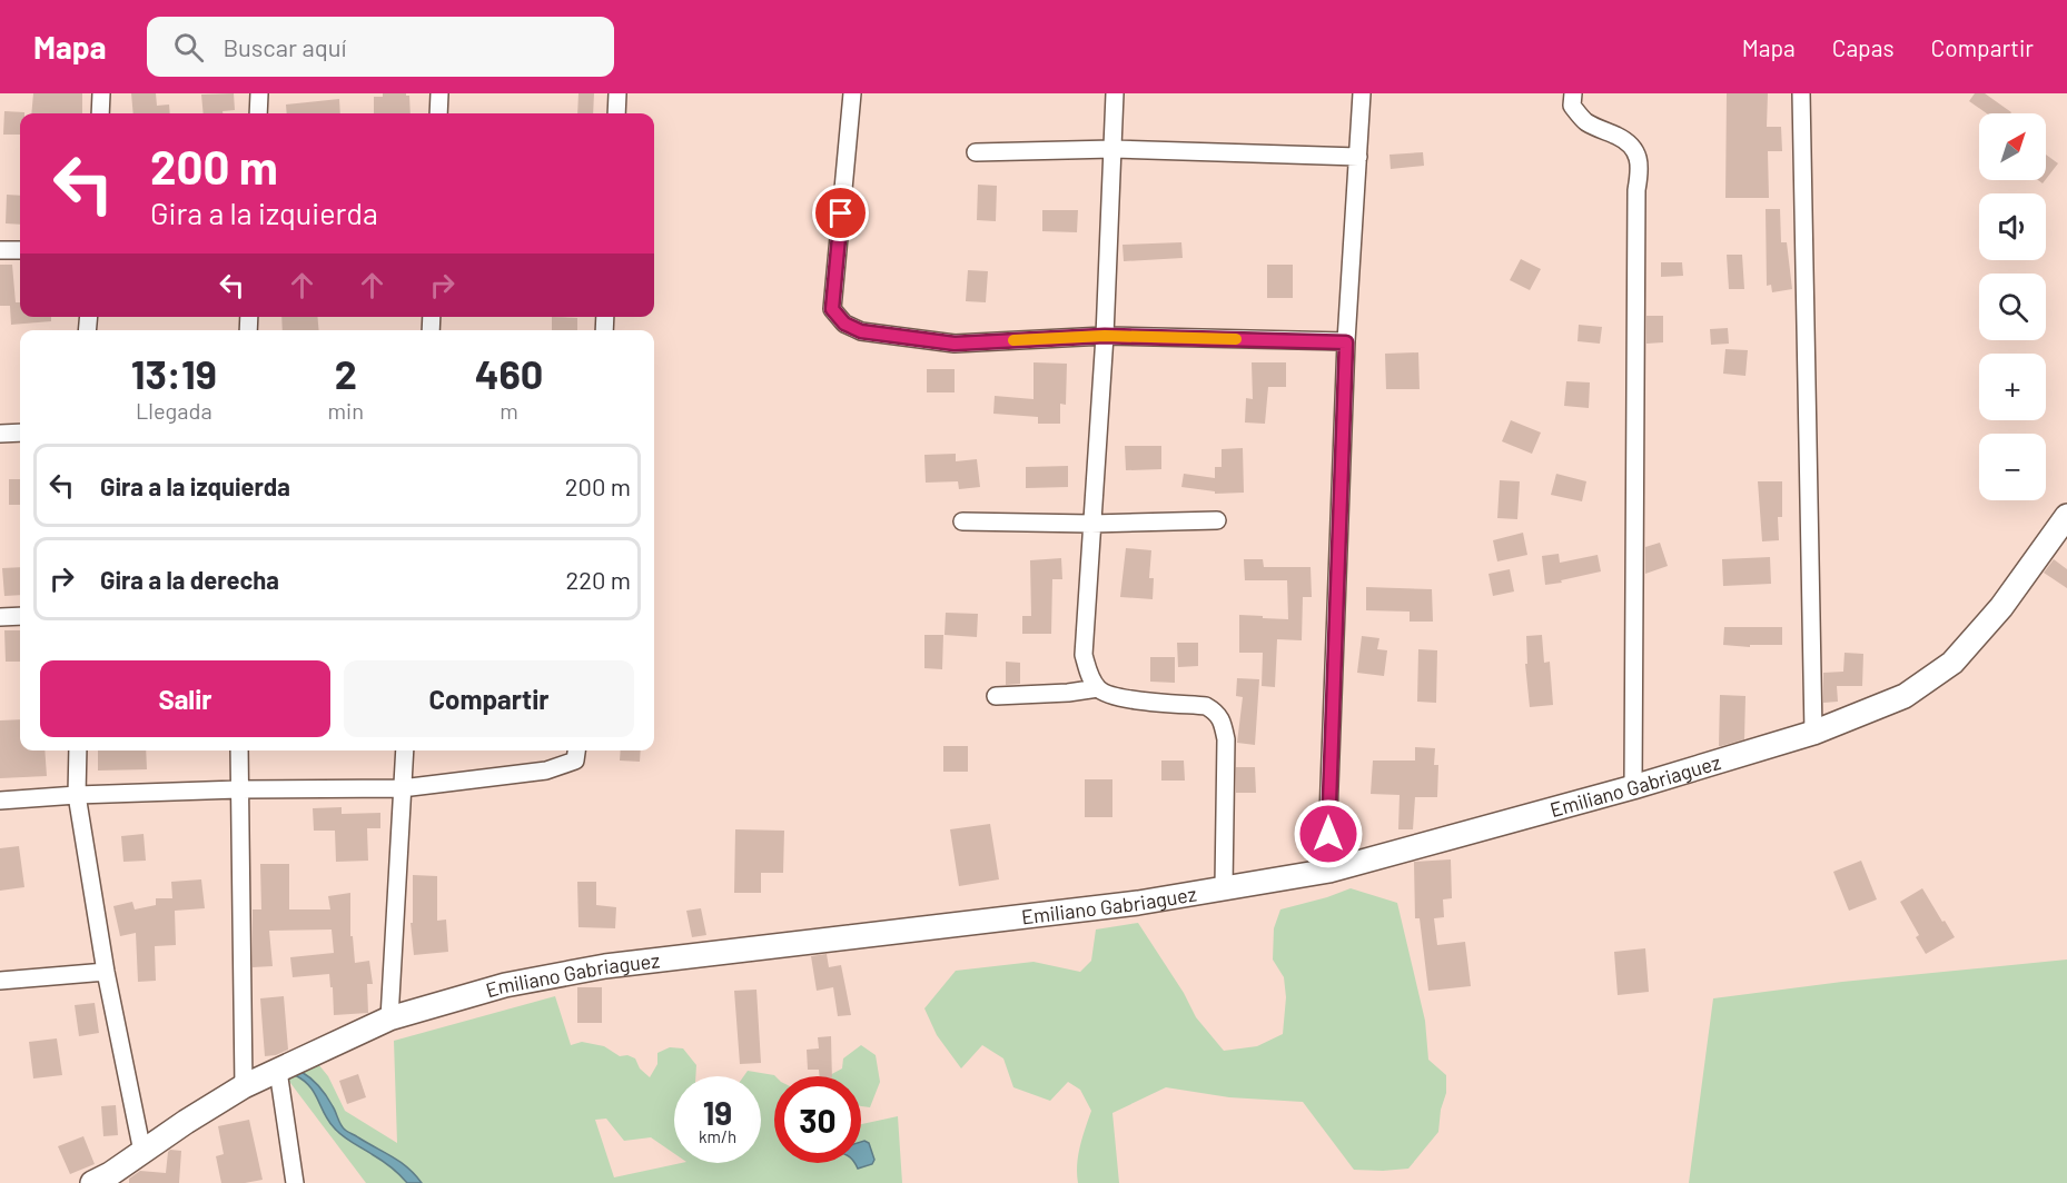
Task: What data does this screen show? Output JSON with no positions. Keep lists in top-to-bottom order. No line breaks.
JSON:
{"streets":{"main road":["Emiliano Gabriaguez"]},"north":"top right","page":{"header":"Mapa","search":"Buscar aquí","nav":["Mapa","Capas","Compartir"],"map_buttons":["+","−"],"turn":["200 m","Gira a la izquierda"],"eta":["13:19","Llegada","2","min","460","m"],"list":[{"name":"Gira a la izquierda","value":"200 m"},{"name":"Gira a la derecha","value":"220 m"}],"buttons":["Salir","Compartir"],"speed":"19 km/h","limit":"30"}}
